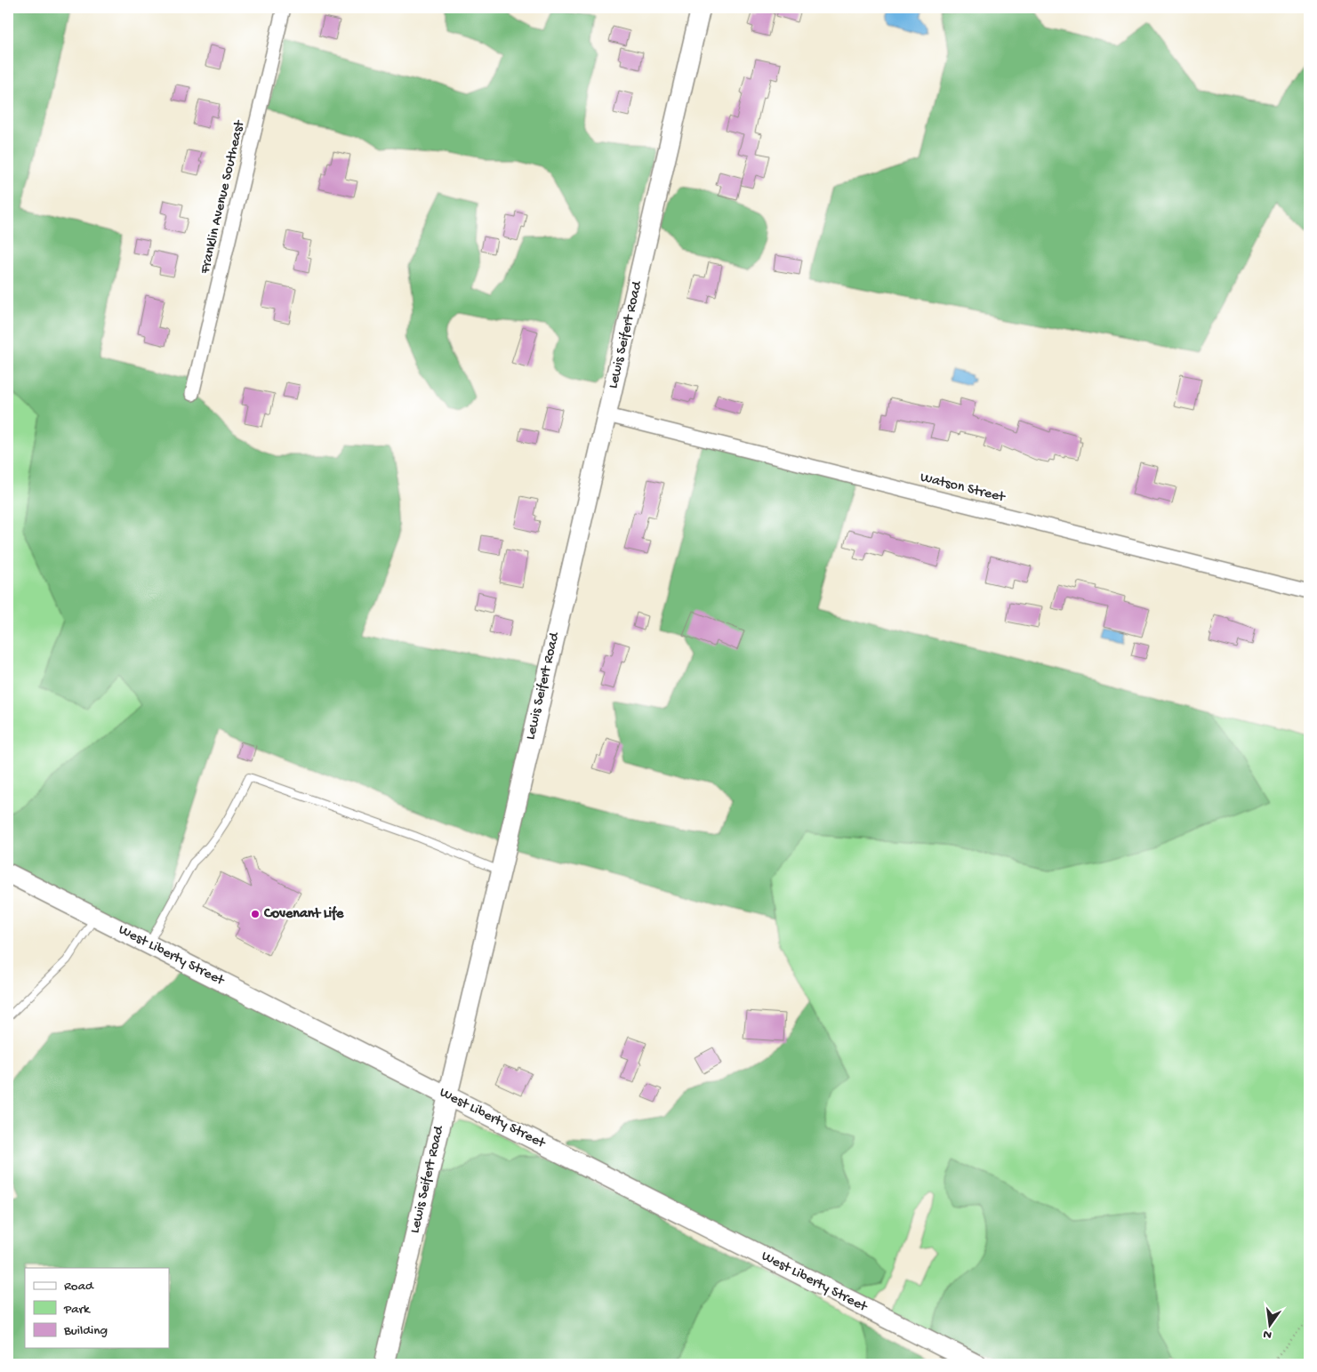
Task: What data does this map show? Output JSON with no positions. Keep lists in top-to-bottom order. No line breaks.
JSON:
{"streets":{"street":["Franklin Avenue Southeast","Lewis Seifert Road","Watson Street","West Liberty Street"]},"crossings":[["Lewis Seifert Road","Watson Street"],["Lewis Seifert Road","West Liberty Street"]],"places":["Covenant Life"],"legend":["Road","Park","Building"],"north":"bottom"}
